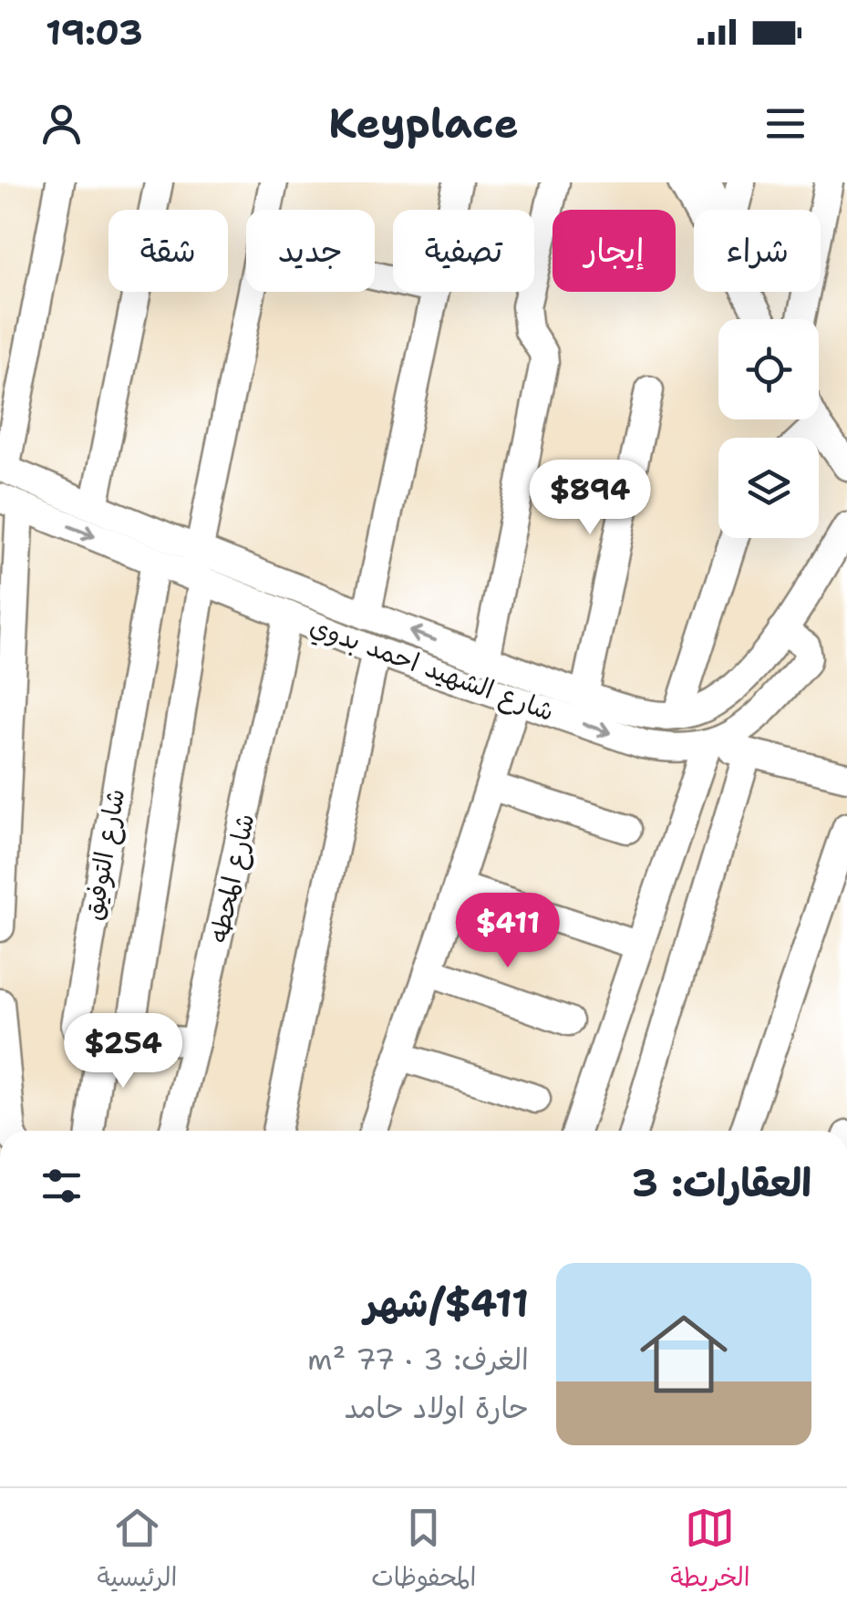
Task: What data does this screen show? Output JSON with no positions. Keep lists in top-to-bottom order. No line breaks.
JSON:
{"streets":{"street":["شارع الشهيد احمد بدوي","شارع التوفيق","شارع المحطه"]},"crossings":[["شارع الشهيد احمد بدوي","شارع التوفيق"],["شارع الشهيد احمد بدوي","شارع المحطه"]],"page":{"status":"19:03","header":"Keyplace","chip":["شراء","إيجار","تصفية","جديد","شقة"],"price":["$894","$411","$254"],"heading":"العقارات: 3","list":[{"name":"$411/شهر","note":"الغرف: 3 · 77 m² · حارة اولاد حامد"}],"tabs":["الخريطة","المحفوظات","الرئيسية"]}}
